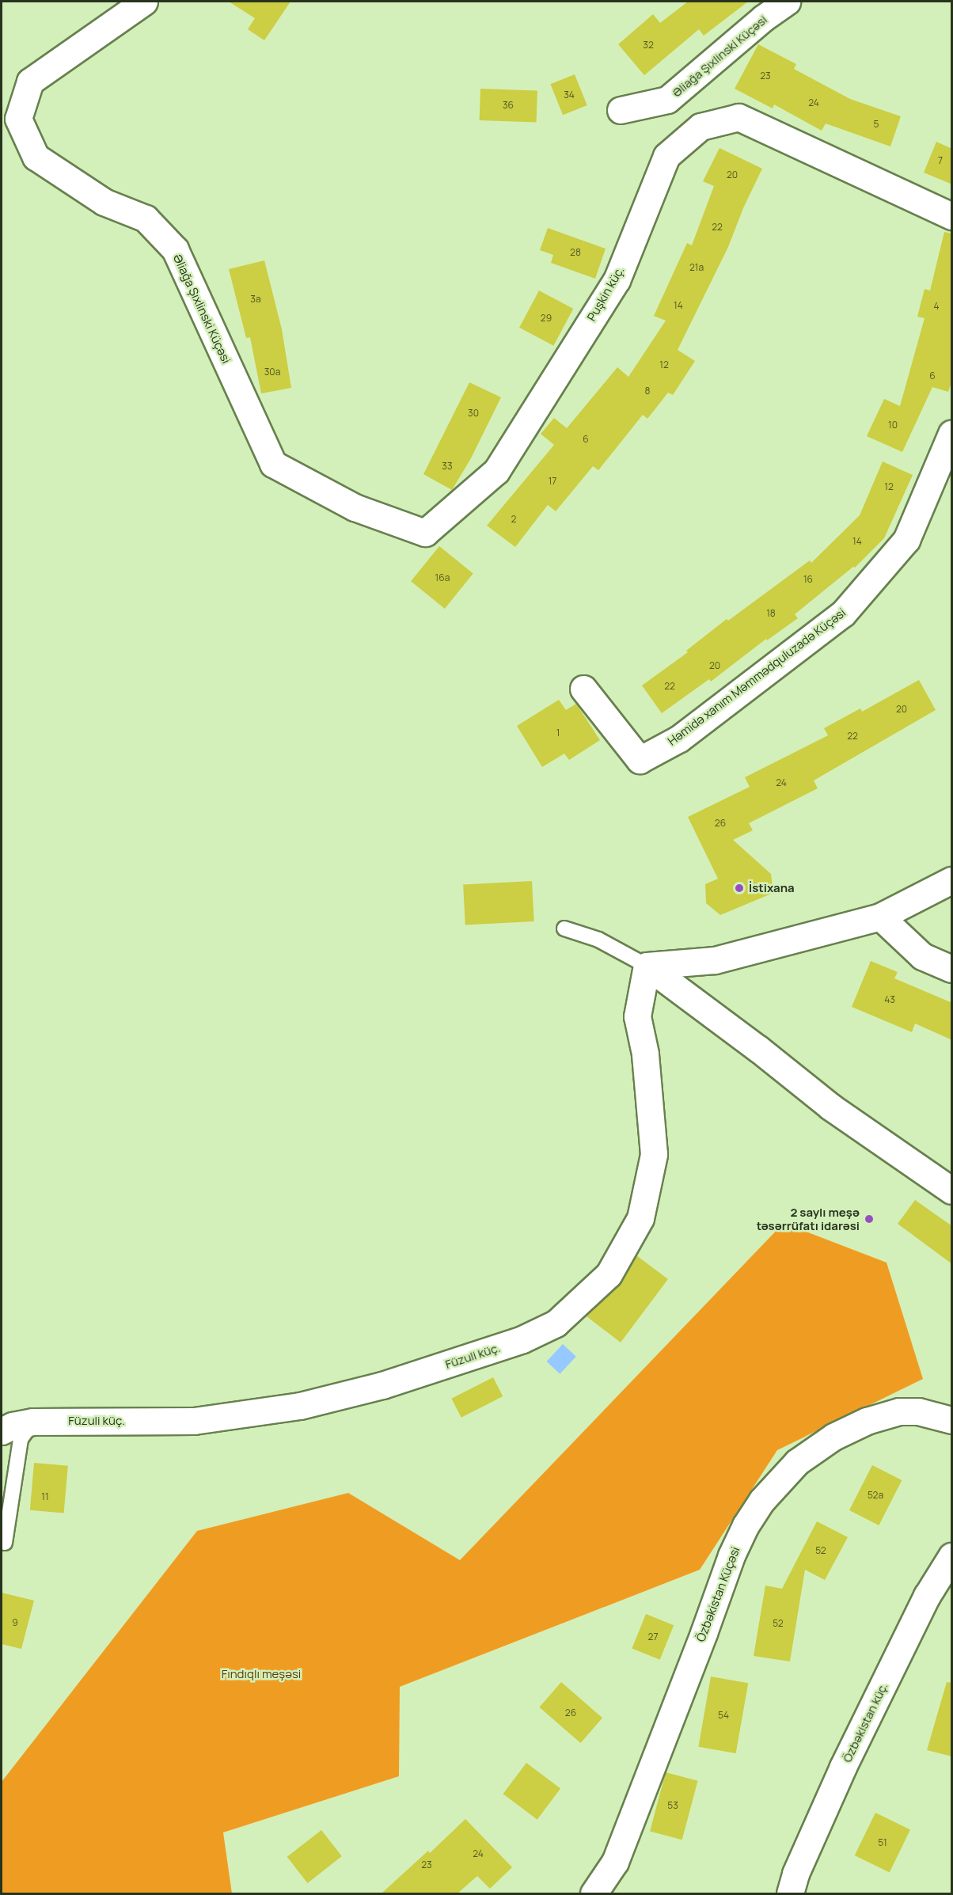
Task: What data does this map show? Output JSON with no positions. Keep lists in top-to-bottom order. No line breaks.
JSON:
{"streets":{"street":["Əliağa Şıxlinski Küçəsi","Puşkin küç.","Həmidə xanım Məmmədquluzadə Küçəsi","Füzuli küç.","Özbəkistan Küçəsi","Özbəkistan küç."]},"crossings":[["Əliağa Şıxlinski Küçəsi","Puşkin küç."]],"parks":["Fındıqlı meşəsi"],"places":["İstixana","2 saylı meşə təsərrüfatı idarəsi"],"house_numbers":["32","23","34","24","36","5","7","20","22","28","21а","3a","14","4","29","12","30a","6","8","30","10","6","33","17","12","2","14","16а","16","18","20","22","20","1","22","24","26","43","52a","11","52","9","52","27","26","54","53","51","24","23"]}
